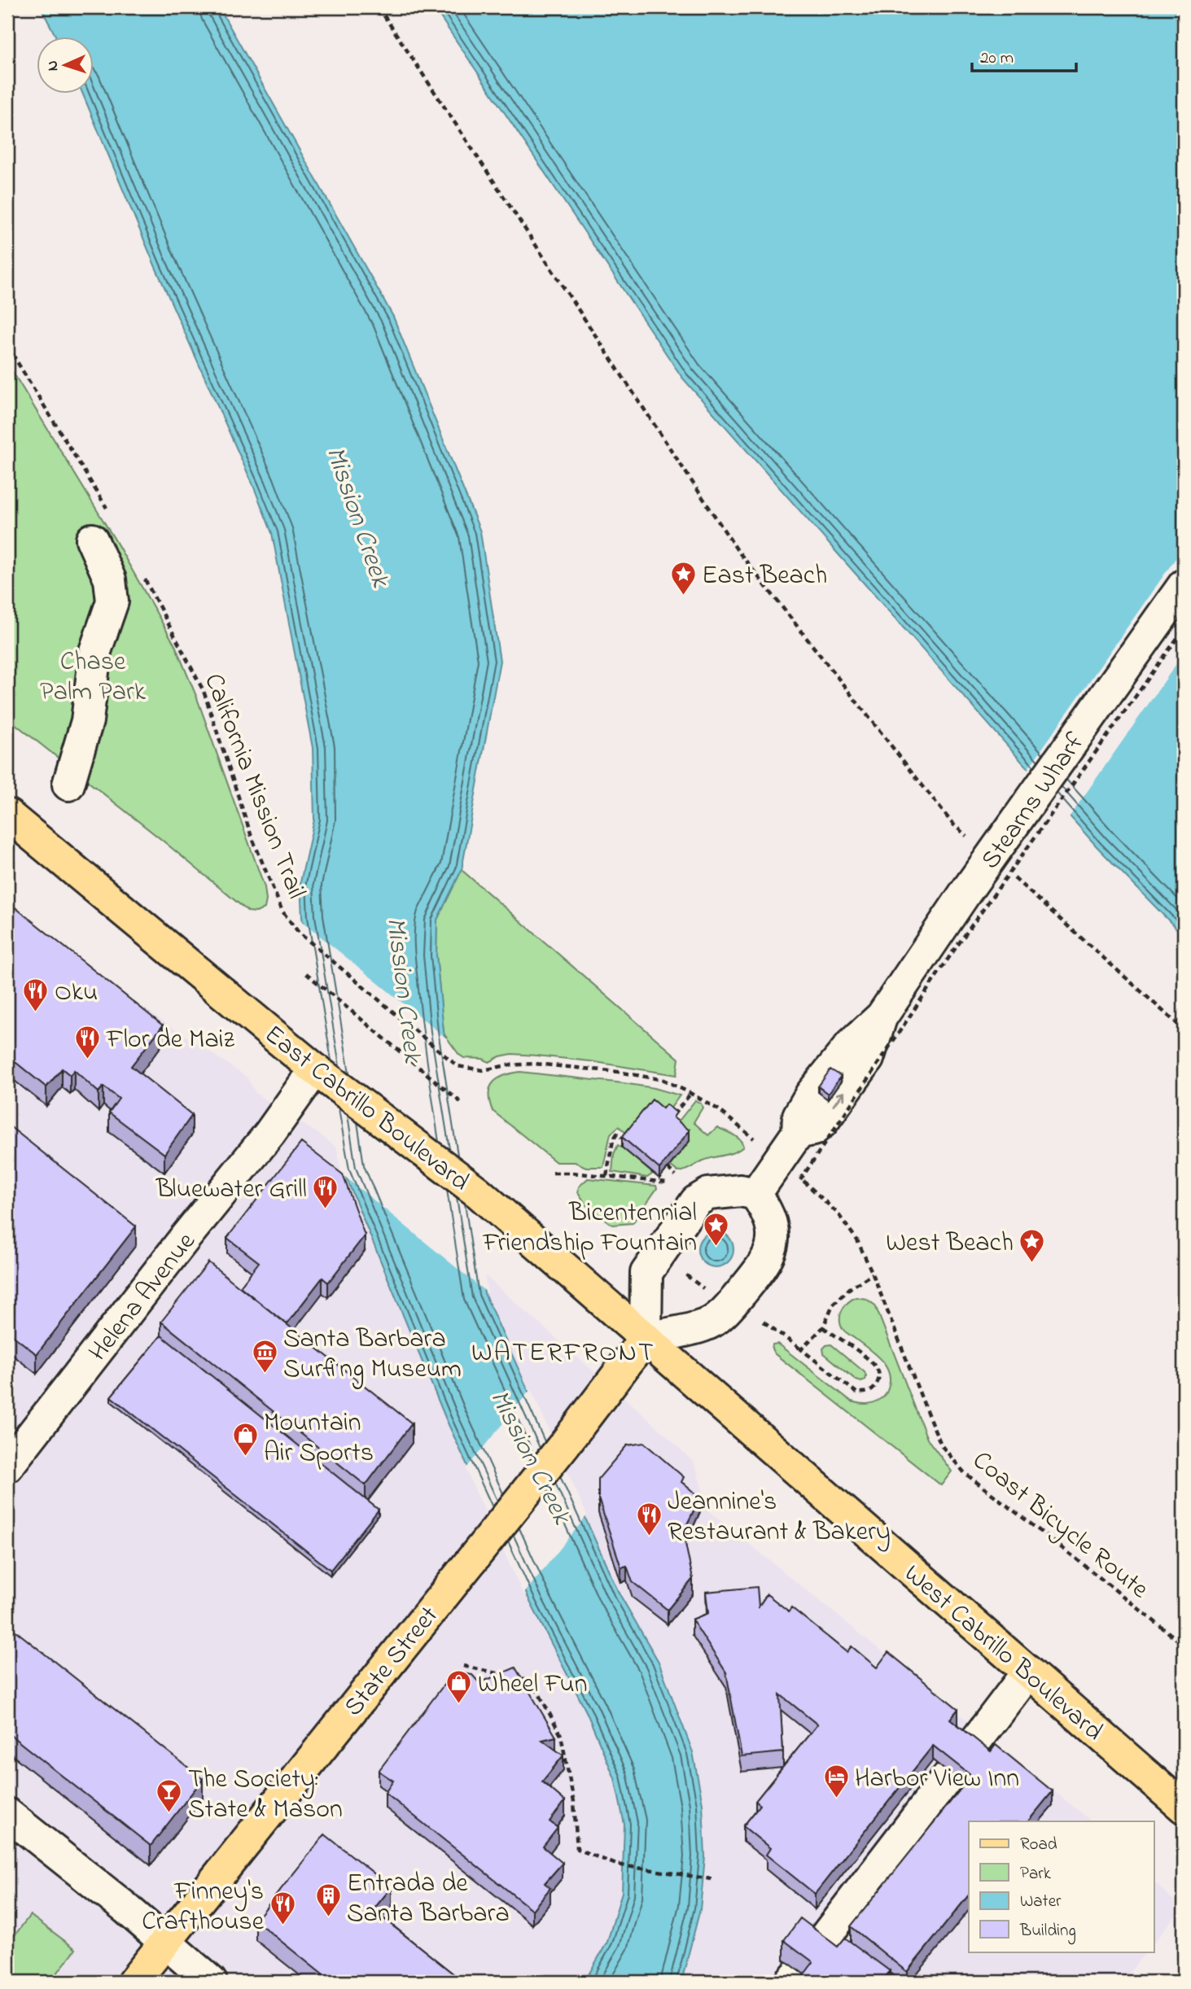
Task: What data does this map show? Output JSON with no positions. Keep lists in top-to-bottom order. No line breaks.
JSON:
{"streets":{"main road":["East Cabrillo Boulevard","West Cabrillo Boulevard","State Street"],"street":["Stearns Wharf","Helena Avenue"],"path":["California Mission Trail","Coast Bicycle Route"]},"crossings":[["California Mission Trail","Stearns Wharf"],["California Mission Trail","Coast Bicycle Route"],["Stearns Wharf","Coast Bicycle Route"],["East Cabrillo Boulevard","Helena Avenue"],["East Cabrillo Boulevard","West Cabrillo Boulevard"],["East Cabrillo Boulevard","State Street"],["West Cabrillo Boulevard","State Street"]],"districts":["WATERFRONT"],"water":["Mission Creek"],"parks":["Chase Palm Park"],"places":{"place":["East Beach","Bicentennial Friendship Fountain","West Beach"],"restaurant":["Oku","Flor de Maiz","Bluewater Grill","Jeannine's Restaurant & Bakery","Finney's Crafthouse"],"museum":["Santa Barbara Surfing Museum"],"shop":["Mountain Air Sports","Wheel Fun"],"hotel":["Harbor View Inn"],"bar":["The Society: State & Mason"],"building":["Entrada de Santa Barbara"]},"legend":["Road","Park","Water","Building"],"scale_bar":"20 m","north":"left"}
